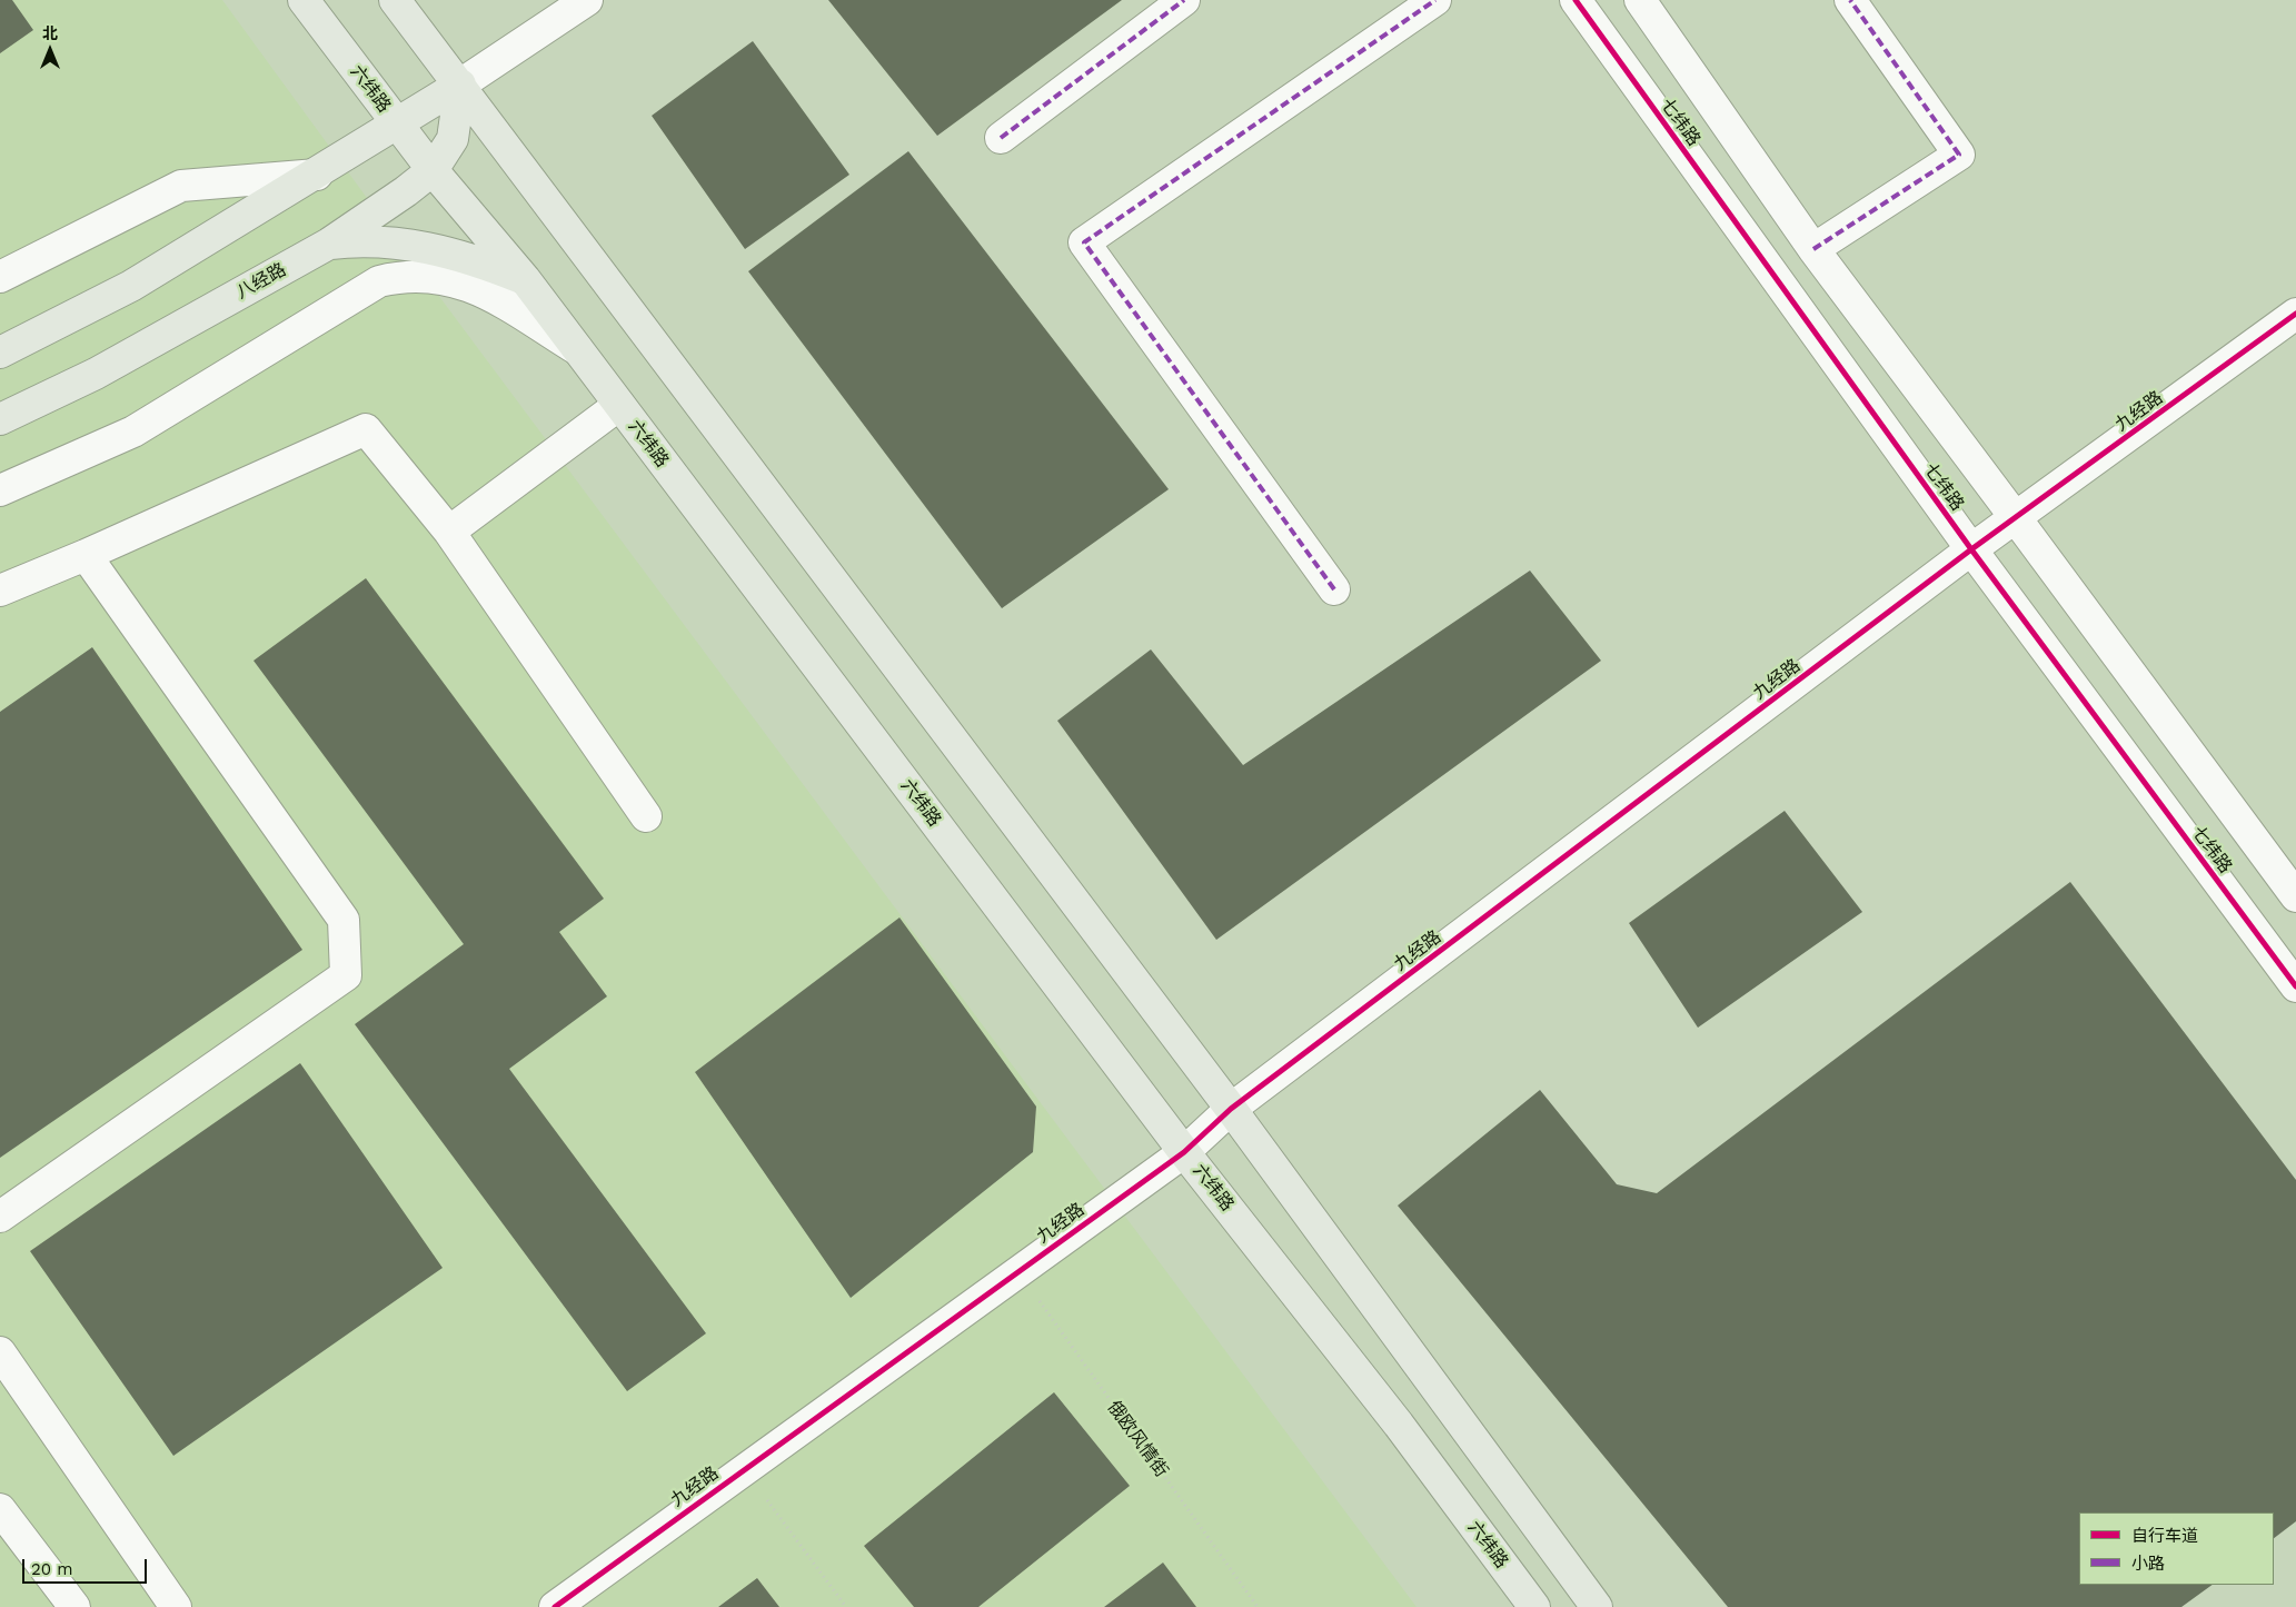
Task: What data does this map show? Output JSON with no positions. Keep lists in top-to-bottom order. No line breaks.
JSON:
{"streets":{"main road":["六纬路","八经路"],"street":["七纬路","九经路"],"path":["俄欧风情街"]},"crossings":[["六纬路","八经路"],["六纬路","九经路"],["七纬路","九经路"],["九经路","俄欧风情街"]],"legend":["自行车道","小路"],"scale_bar":"20 m","north":"top"}
